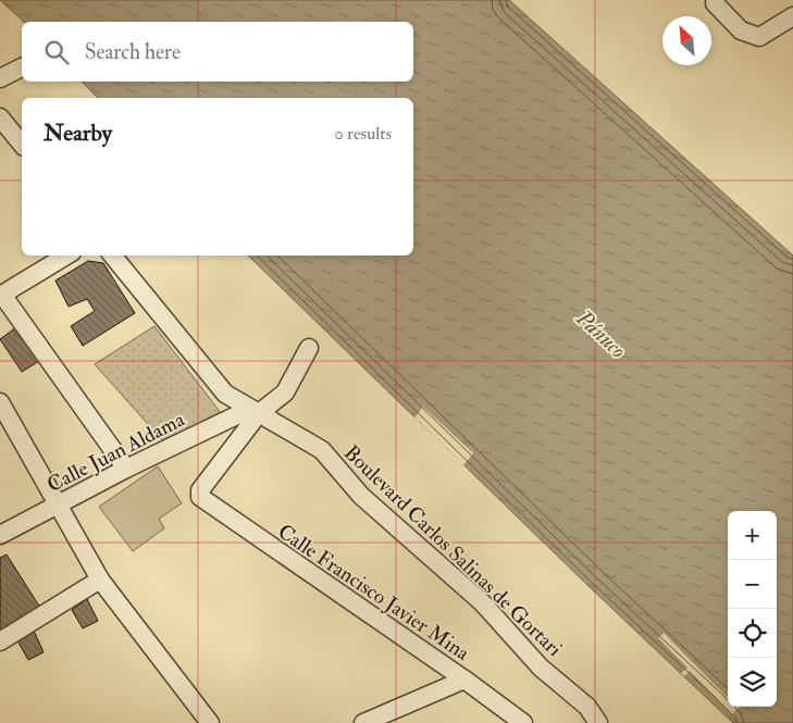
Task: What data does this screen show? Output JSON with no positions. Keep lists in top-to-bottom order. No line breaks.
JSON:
{"streets":{"street":["Calle Juan Aldama","Boulevard Carlos Salinas de Gortari","Calle Francisco Javier Mina"]},"crossings":[["Calle Juan Aldama","Boulevard Carlos Salinas de Gortari"],["Calle Juan Aldama","Calle Francisco Javier Mina"],["Boulevard Carlos Salinas de Gortari","Calle Francisco Javier Mina"]],"water":["Pánuco"],"north":"top left","page":{"search":"Search here","heading":["Nearby","0 results"],"map_buttons":["+","−"]}}
